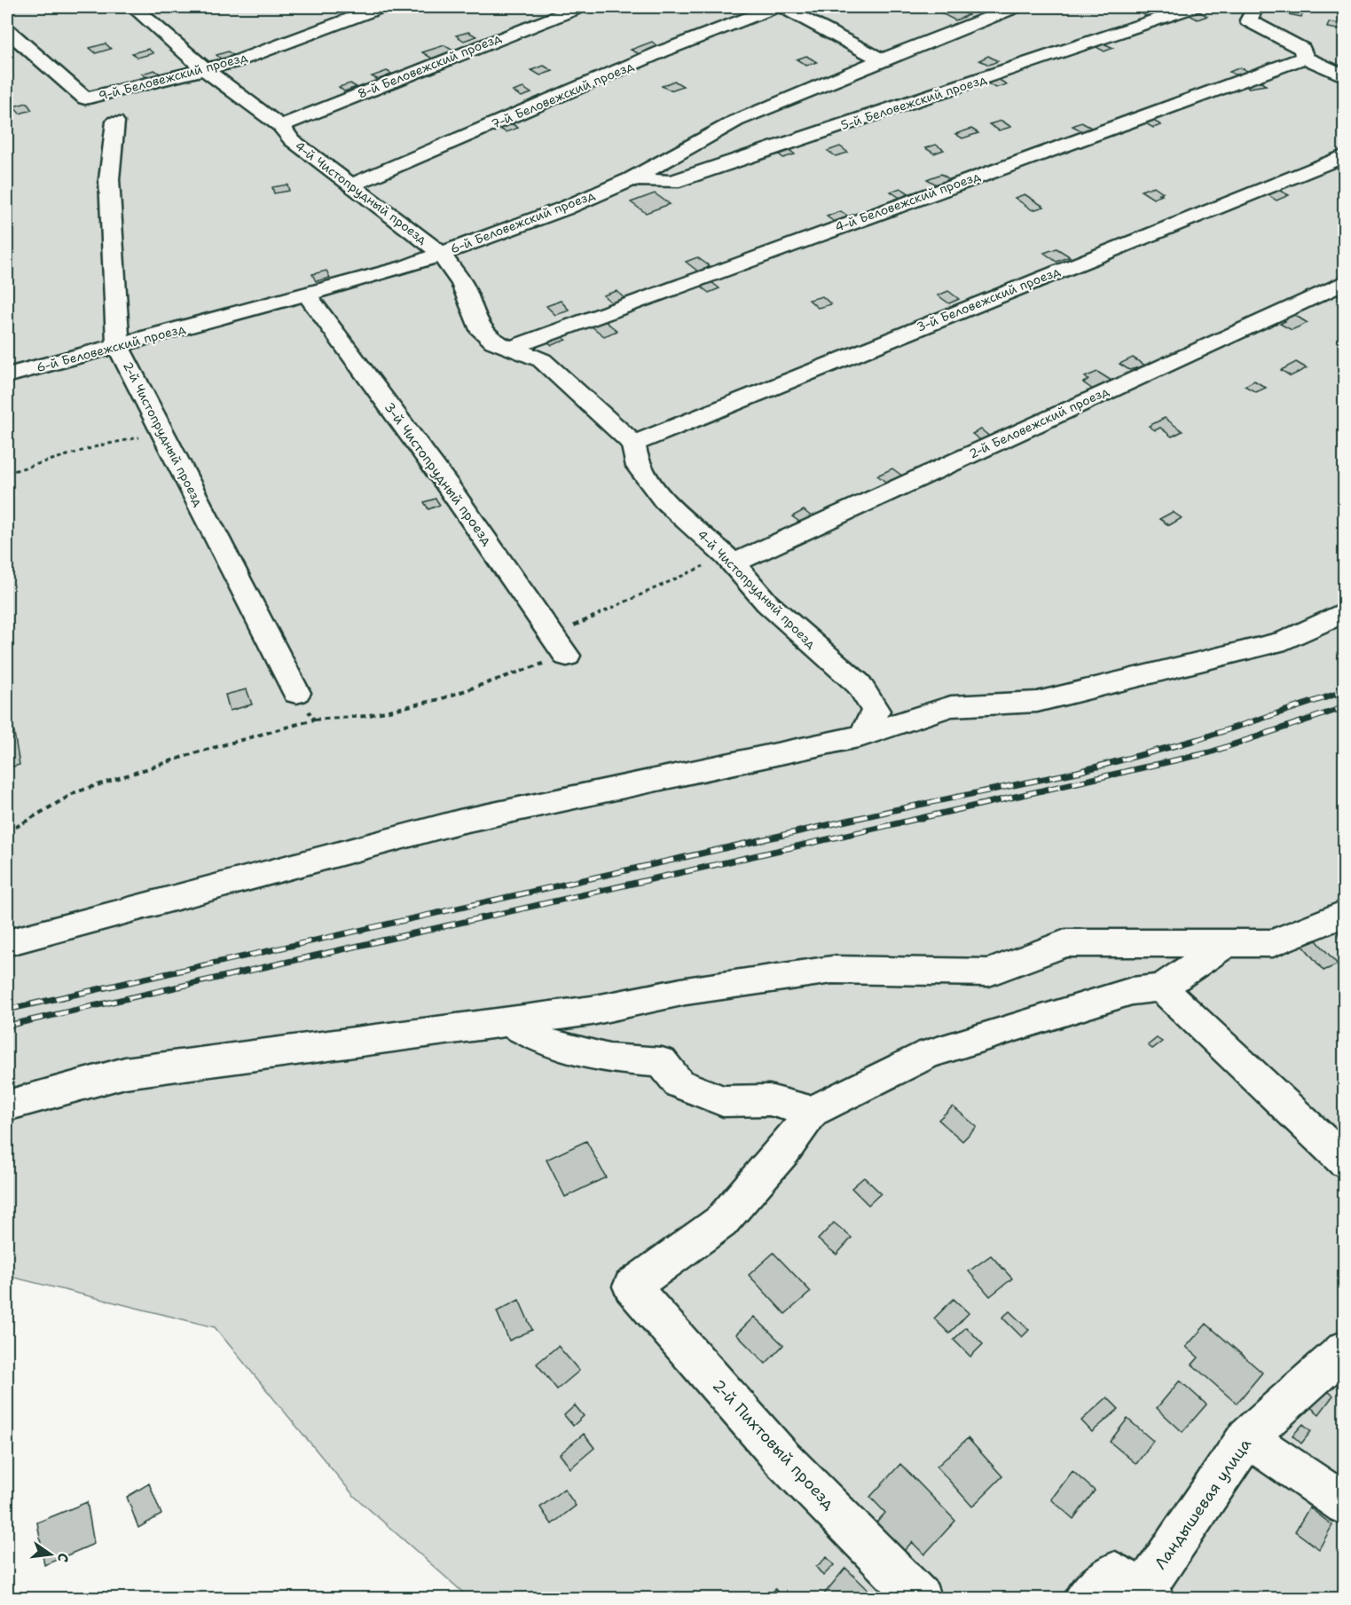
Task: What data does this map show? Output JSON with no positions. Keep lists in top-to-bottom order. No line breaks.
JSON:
{"streets":{"lane":["8-й Беловежский проезд","9-й Беловежский проезд","7-й Беловежский проезд","5-й Беловежский проезд","4-й Чистопрудный проезд","4-й Беловежский проезд","6-й Беловежский проезд","3-й Беловежский проезд","2-й Беловежский проезд","2-й Чистопрудный проезд","3-й Чистопрудный проезд","2-й Пихтовый проезд","Ландышевая улица"]},"crossings":[["8-й Беловежский проезд","4-й Чистопрудный проезд"],["9-й Беловежский проезд","4-й Чистопрудный проезд"],["7-й Беловежский проезд","4-й Чистопрудный проезд"],["5-й Беловежский проезд","6-й Беловежский проезд"],["4-й Чистопрудный проезд","4-й Беловежский проезд"],["4-й Чистопрудный проезд","6-й Беловежский проезд"],["4-й Чистопрудный проезд","3-й Беловежский проезд"],["4-й Чистопрудный проезд","2-й Беловежский проезд"],["6-й Беловежский проезд","2-й Чистопрудный проезд"],["6-й Беловежский проезд","3-й Чистопрудный проезд"]],"north":"right"}
